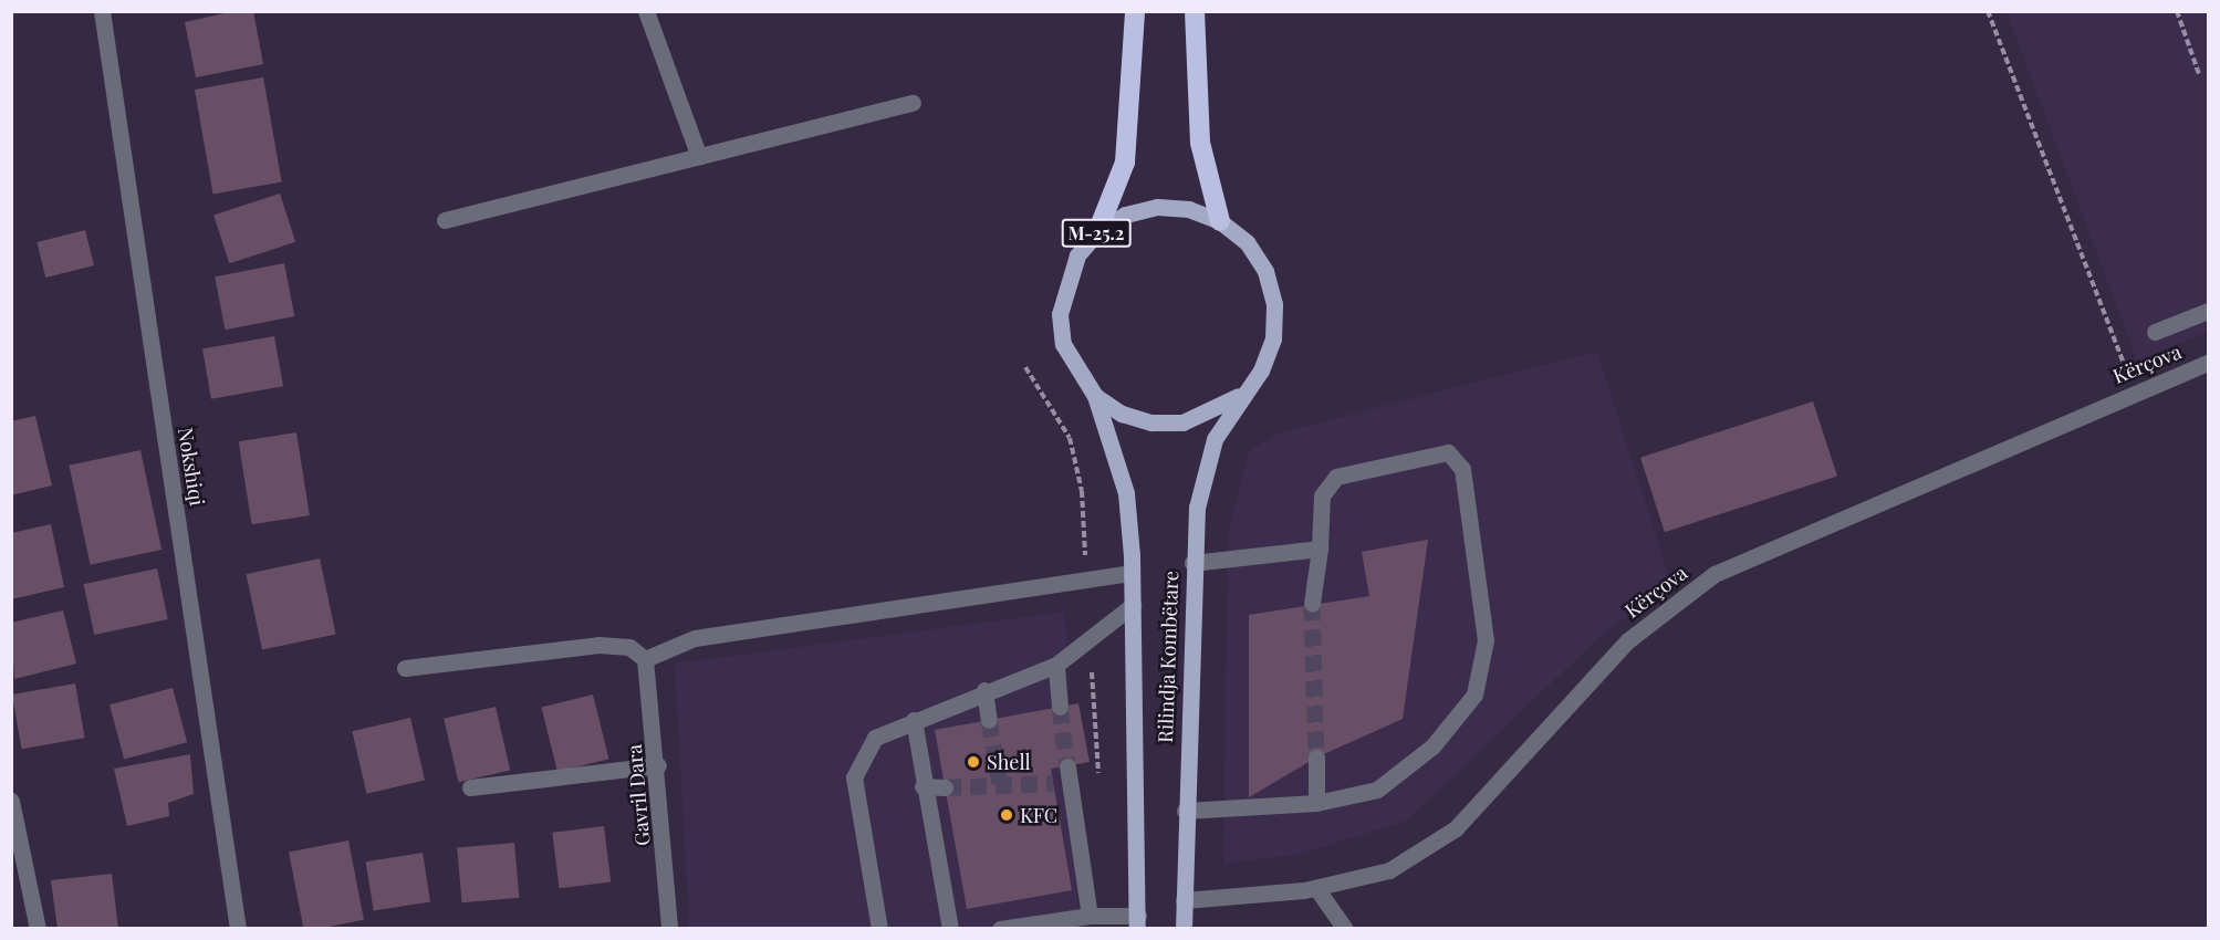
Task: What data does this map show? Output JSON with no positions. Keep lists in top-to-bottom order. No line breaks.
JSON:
{"streets":{"main road":["M-25.2","Rilindja Kombëtare"],"street":["Kërçova","Nokshiqi","Gavril Dara"]},"crossings":[["M-25.2","Rilindja Kombëtare"],["Kërçova","Rilindja Kombëtare"]],"places":["Shell","KFC"]}
